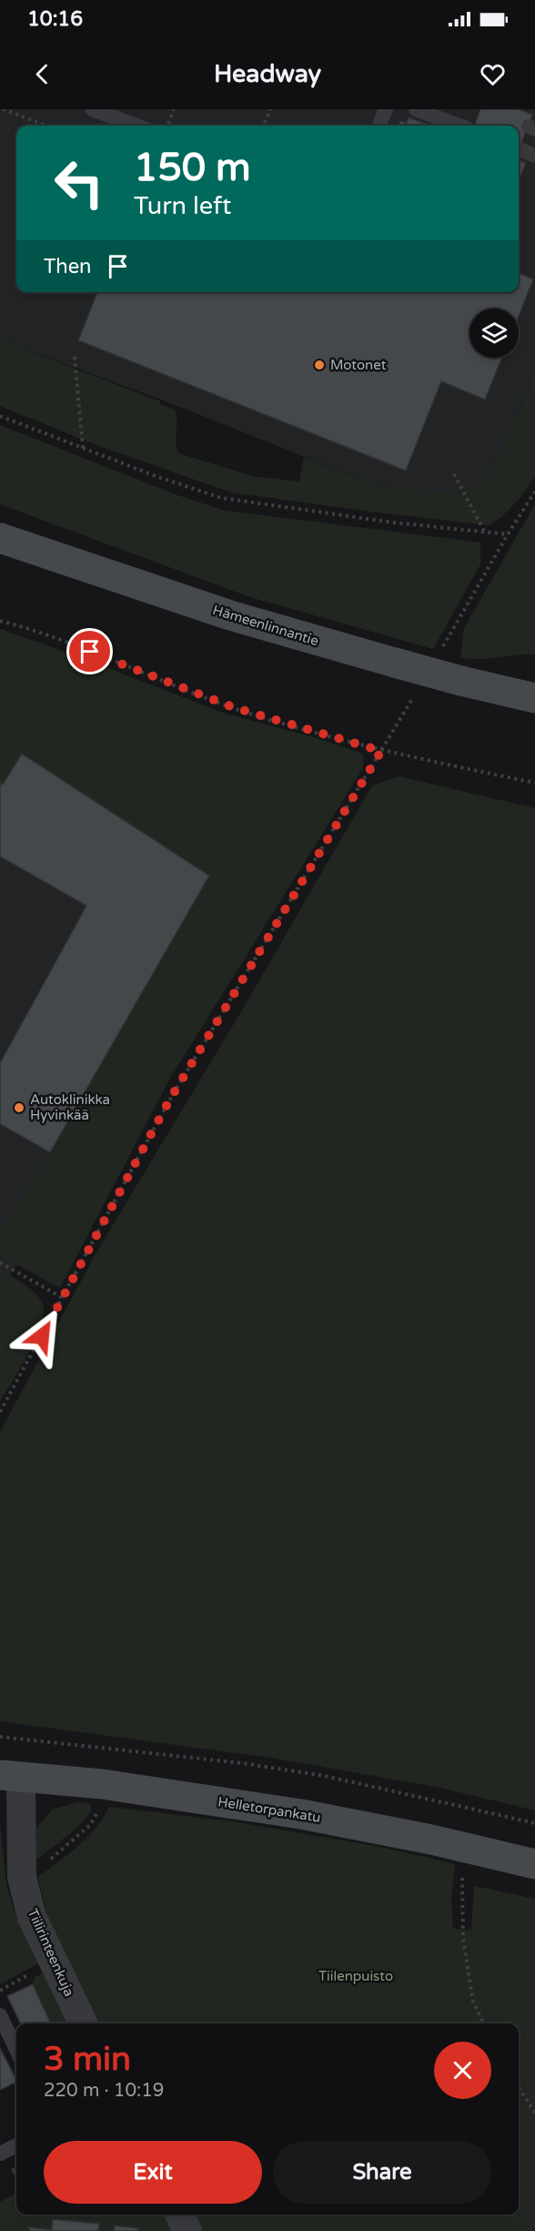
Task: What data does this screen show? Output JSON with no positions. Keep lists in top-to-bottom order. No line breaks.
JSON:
{"streets":{"main road":["Hämeenlinnantie","Helletorpankatu"],"street":["Tiilirinteenkuja"]},"crossings":[["Helletorpankatu","Tiilirinteenkuja"]],"parks":["Tiilenpuisto"],"places":["Motonet","Autoklinikka Hyvinkää"],"page":{"status":"10:16","header":"Headway","turn":["150 m","Turn left"],"then":"Then","heading":["3 min","220 m · 10:19"],"buttons":["Exit","Share"]}}
